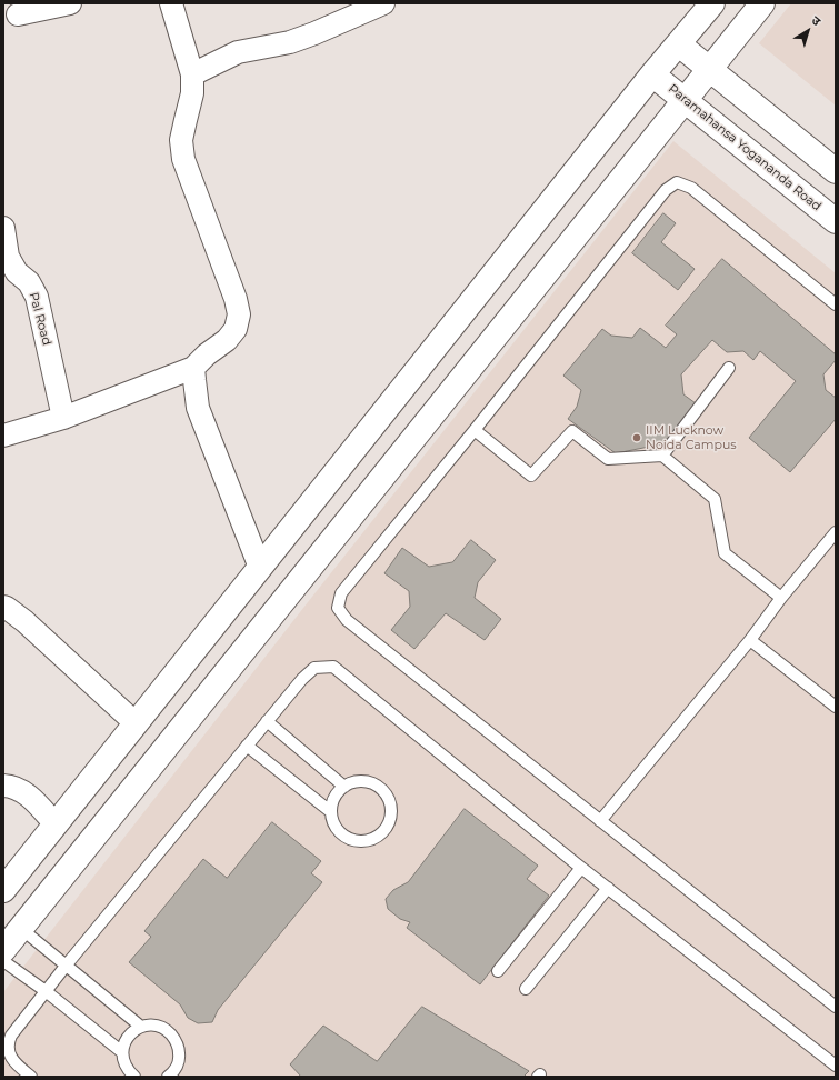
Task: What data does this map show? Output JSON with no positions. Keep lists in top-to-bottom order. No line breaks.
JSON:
{"streets":{"street":["Paramahansa Yogananda Road","Pal Road"]},"places":["IIM Lucknow Noida Campus"],"north":"top right"}
